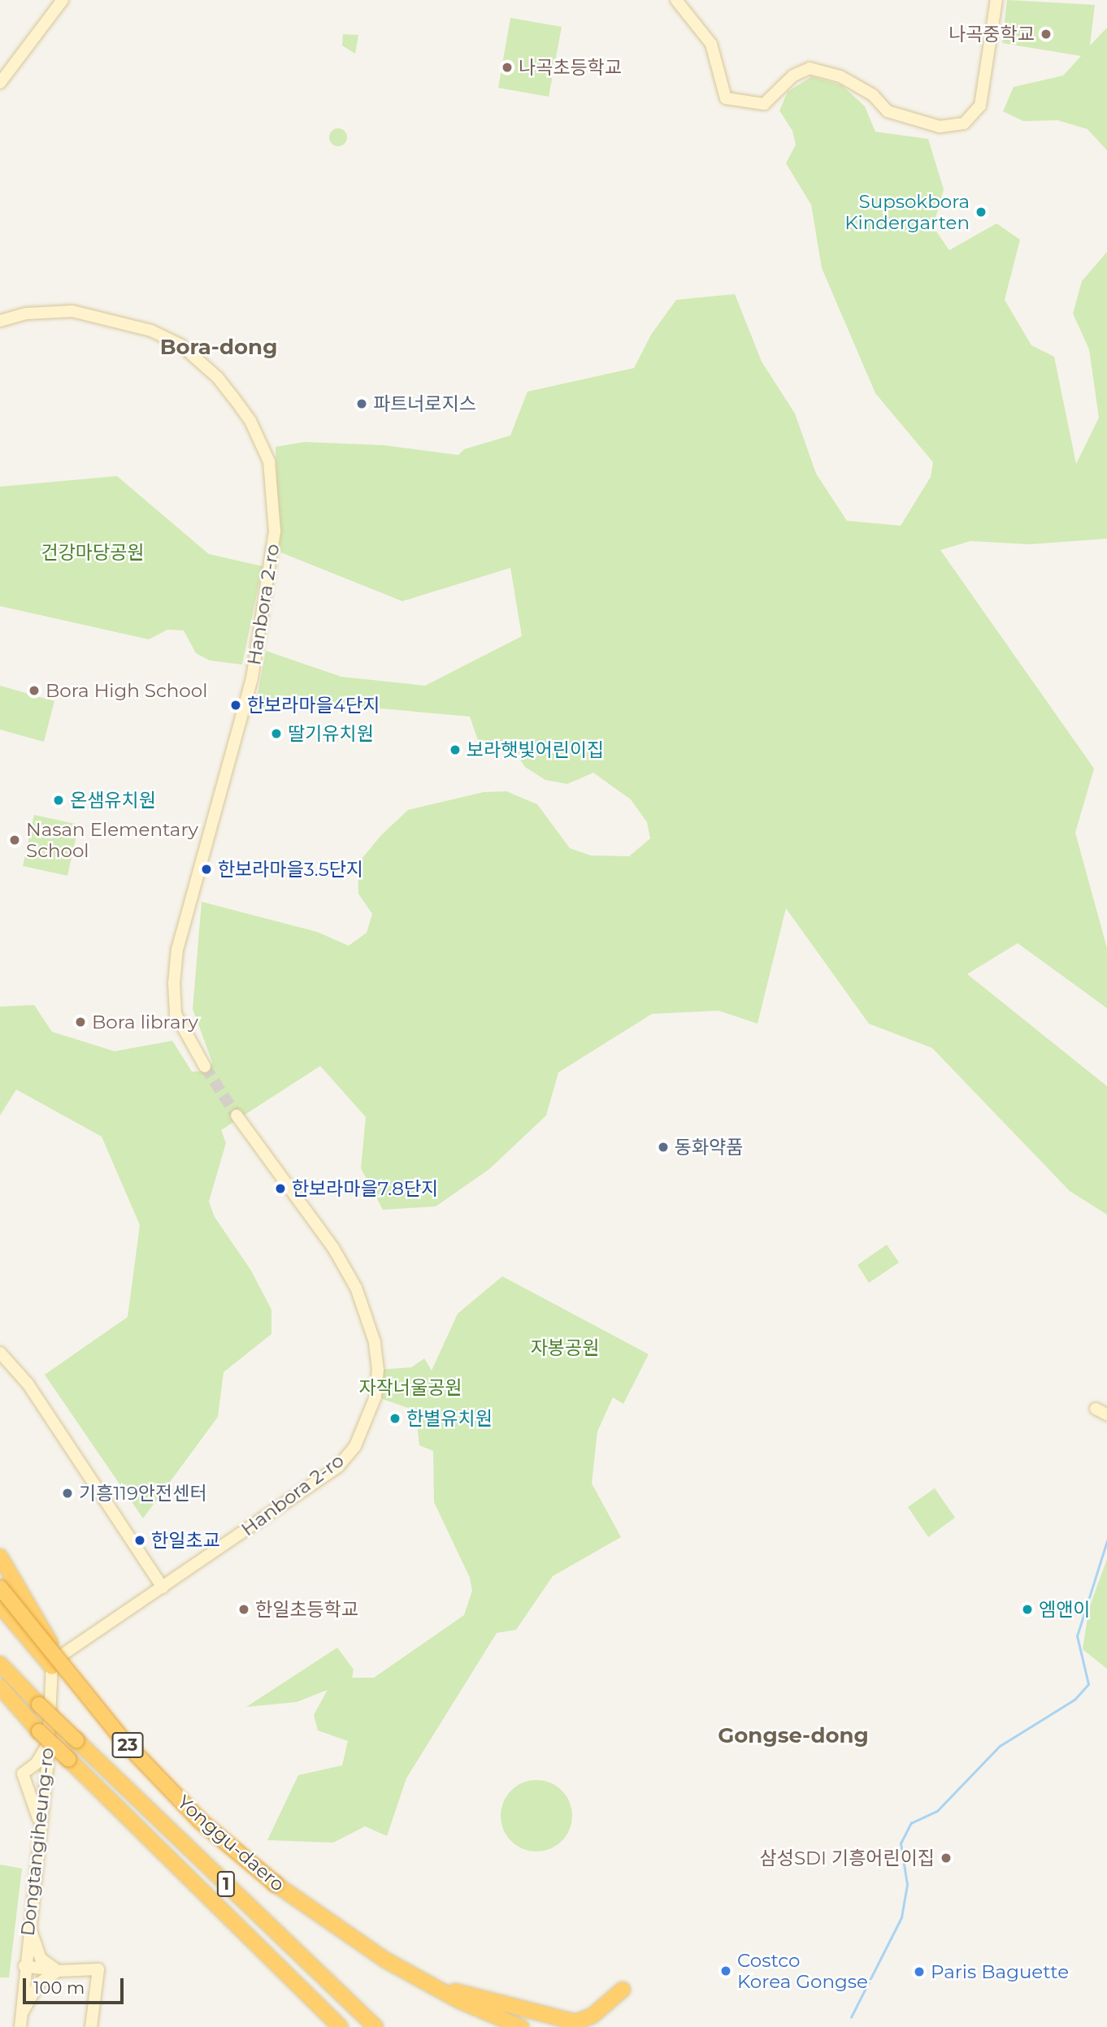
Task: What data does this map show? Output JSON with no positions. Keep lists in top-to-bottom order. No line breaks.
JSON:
{"streets":{"highway":["23","Yonggu-daero","1"],"street":["Hanbora 2-ro","Dongtangiheung-ro"]},"crossings":[["Hanbora 2-ro","Dongtangiheung-ro"]],"districts":["Bora-dong","Gongse-dong"],"parks":["건강마당공원","자봉공원","자작너울공원"],"places":["나곡중학교","나곡초등학교","Supsokbora Kindergarten","파트너로지스","Bora High School","한보라마을4단지","딸기유치원","보라햇빛어린이집","온샘유치원","Nasan Elementary School","한보라마을3.5단지","Bora library","동화약품","한보라마을7.8단지","한별유치원","기흥119안전센터","한일초교","한일초등학교","엠앤이","삼성SDI 기흥어린이집","Costco Korea Gongse","Paris Baguette"],"scale_bar":"100 m"}
